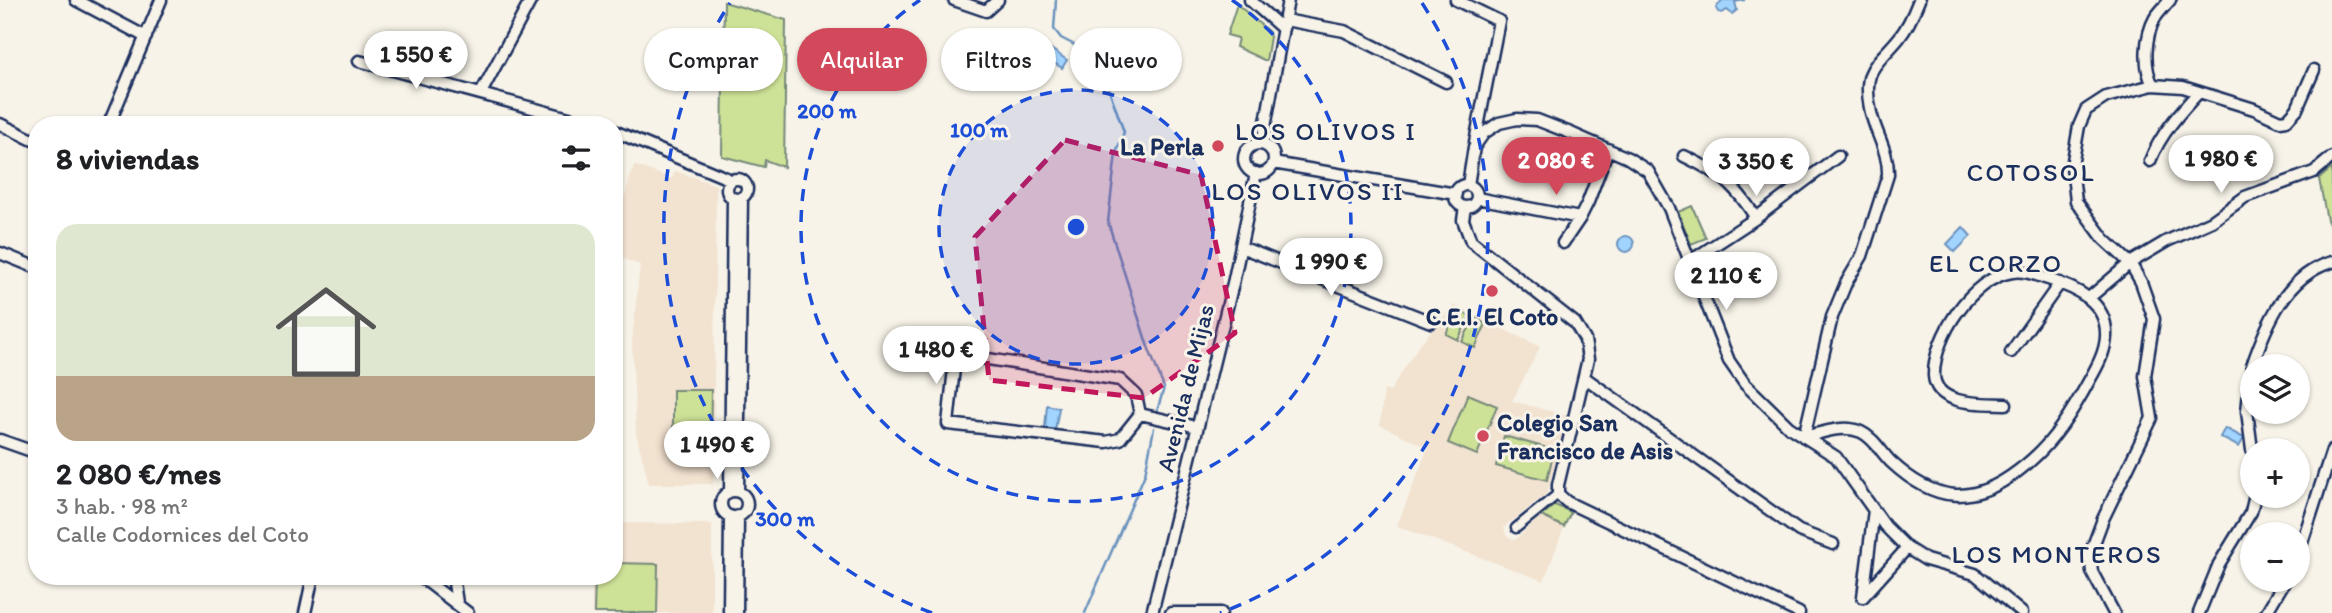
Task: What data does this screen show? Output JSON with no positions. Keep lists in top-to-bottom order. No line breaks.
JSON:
{"streets":{"street":["Avenida de Mijas"]},"districts":["LOS OLIVOS I","COTOSOL","LOS OLIVOS II","EL CORZO","LOS MONTEROS"],"places":["La Perla","C.E.I. El Coto","Colegio San Francisco de Asis"],"page":{"chip":["Comprar","Alquilar","Filtros","Nuevo"],"price":["1 550 €","1 980 €","2 080 €","3 350 €","1 990 €","2 110 €","1 480 €","1 490 €"],"heading":"8 viviendas","list":[{"name":"2 080 €/mes","note":"3 hab. · 98 m² · Calle Codornices del Coto"}],"map_buttons":["+","−"]},"rings":["200 m","100 m","300 m"]}
